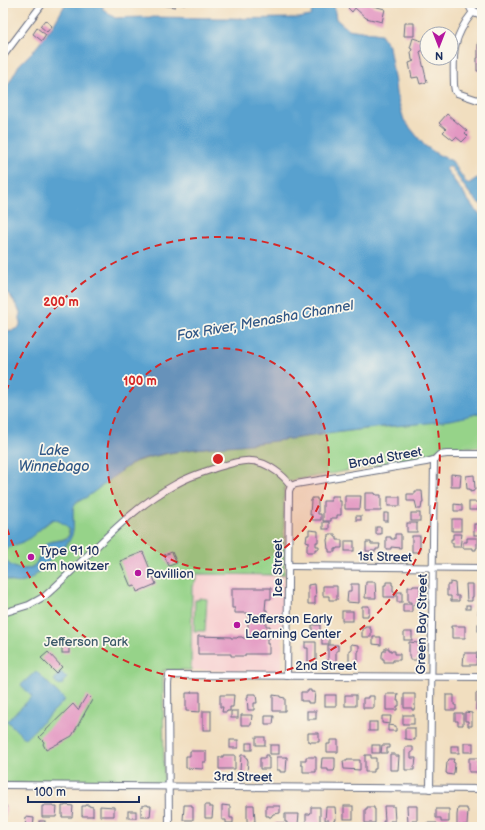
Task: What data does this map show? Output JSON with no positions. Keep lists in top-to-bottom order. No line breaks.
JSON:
{"streets":{"street":["Broad Street","1st Street","Ice Street","Green Bay Street","2nd Street","3rd Street"]},"crossings":[["Broad Street","Ice Street"],["Broad Street","Green Bay Street"],["1st Street","Ice Street"],["1st Street","Green Bay Street"],["Ice Street","2nd Street"],["Green Bay Street","2nd Street"],["Green Bay Street","3rd Street"],["2nd Street","3rd Street"]],"water":["Fox River, Menasha Channel","Lake Winnebago"],"parks":["Jefferson Park"],"places":["Type 91 10 cm howitzer","Pavillion","Jefferson Early Learning Center"],"scale_bar":"100 m","north":"bottom","rings":["200 m","100 m"]}
